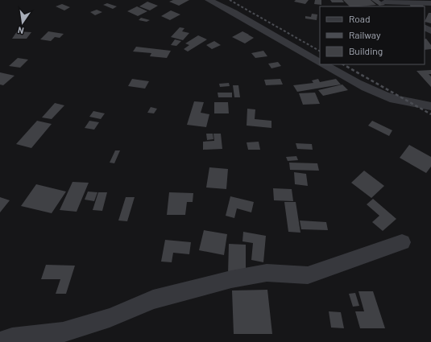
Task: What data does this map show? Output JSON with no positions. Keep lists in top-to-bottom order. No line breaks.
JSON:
{"legend":["Road","Railway","Building"],"north":"bottom"}
